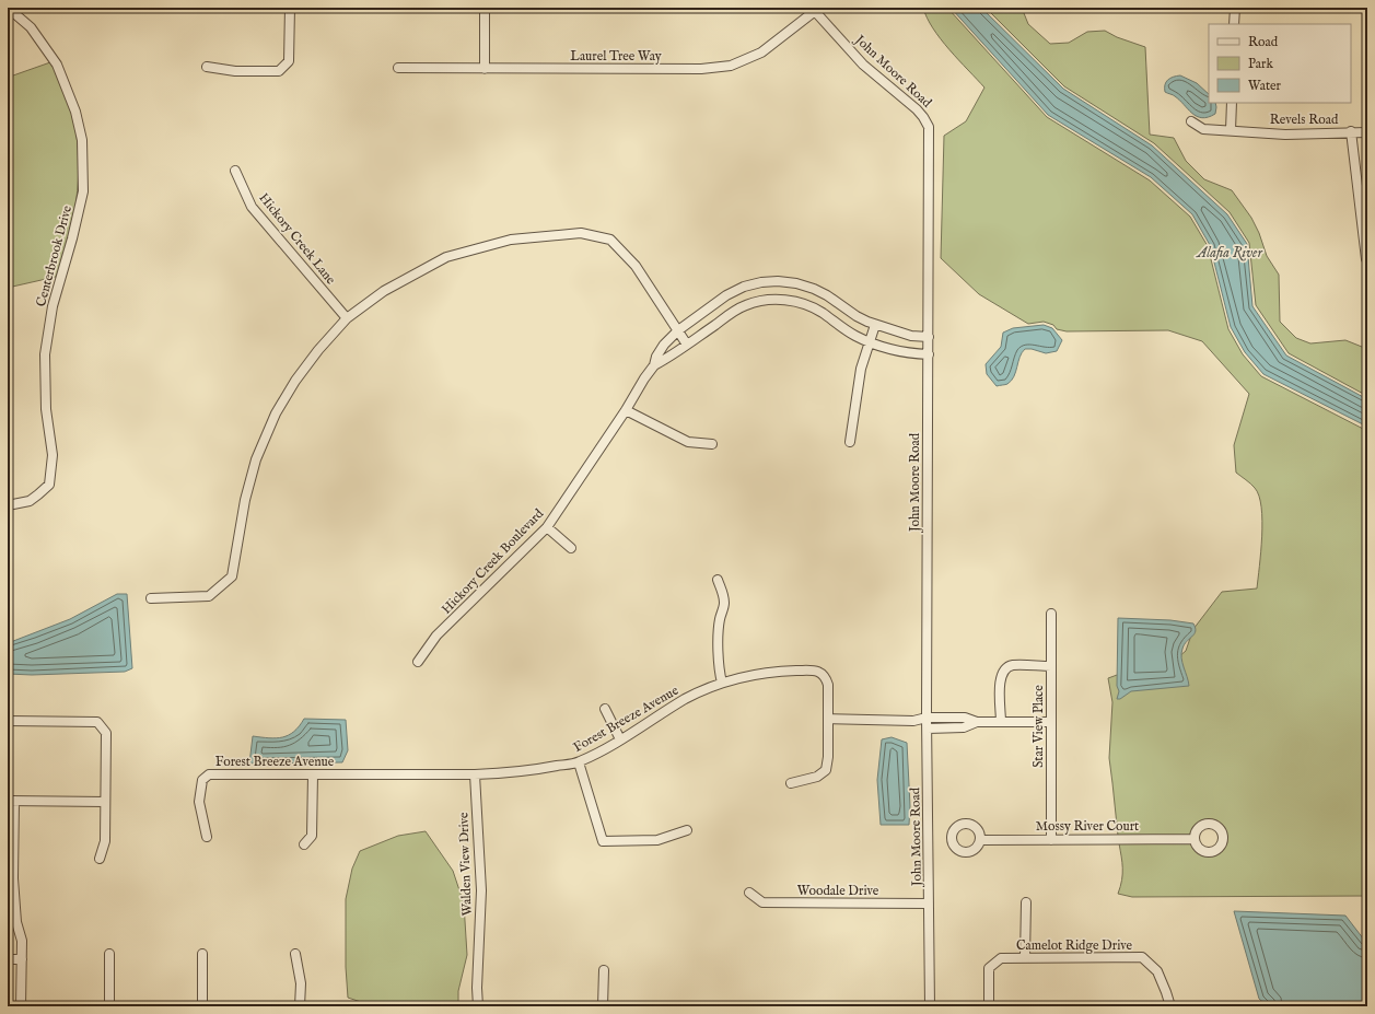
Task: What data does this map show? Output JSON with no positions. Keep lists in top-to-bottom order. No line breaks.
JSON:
{"streets":{"street":["Laurel Tree Way","John Moore Road","Revels Road","Hickory Creek Lane","Centerbrook Drive","Hickory Creek Boulevard","Forest Breeze Avenue","Star View Place","Mossy River Court","Walden View Drive","Woodale Drive","Camelot Ridge Drive"]},"crossings":[["Laurel Tree Way","John Moore Road"],["John Moore Road","Hickory Creek Boulevard"],["John Moore Road","Woodale Drive"],["Forest Breeze Avenue","Walden View Drive"],["Star View Place","Mossy River Court"]],"water":["Alafia River"],"legend":["Road","Park","Water"]}
